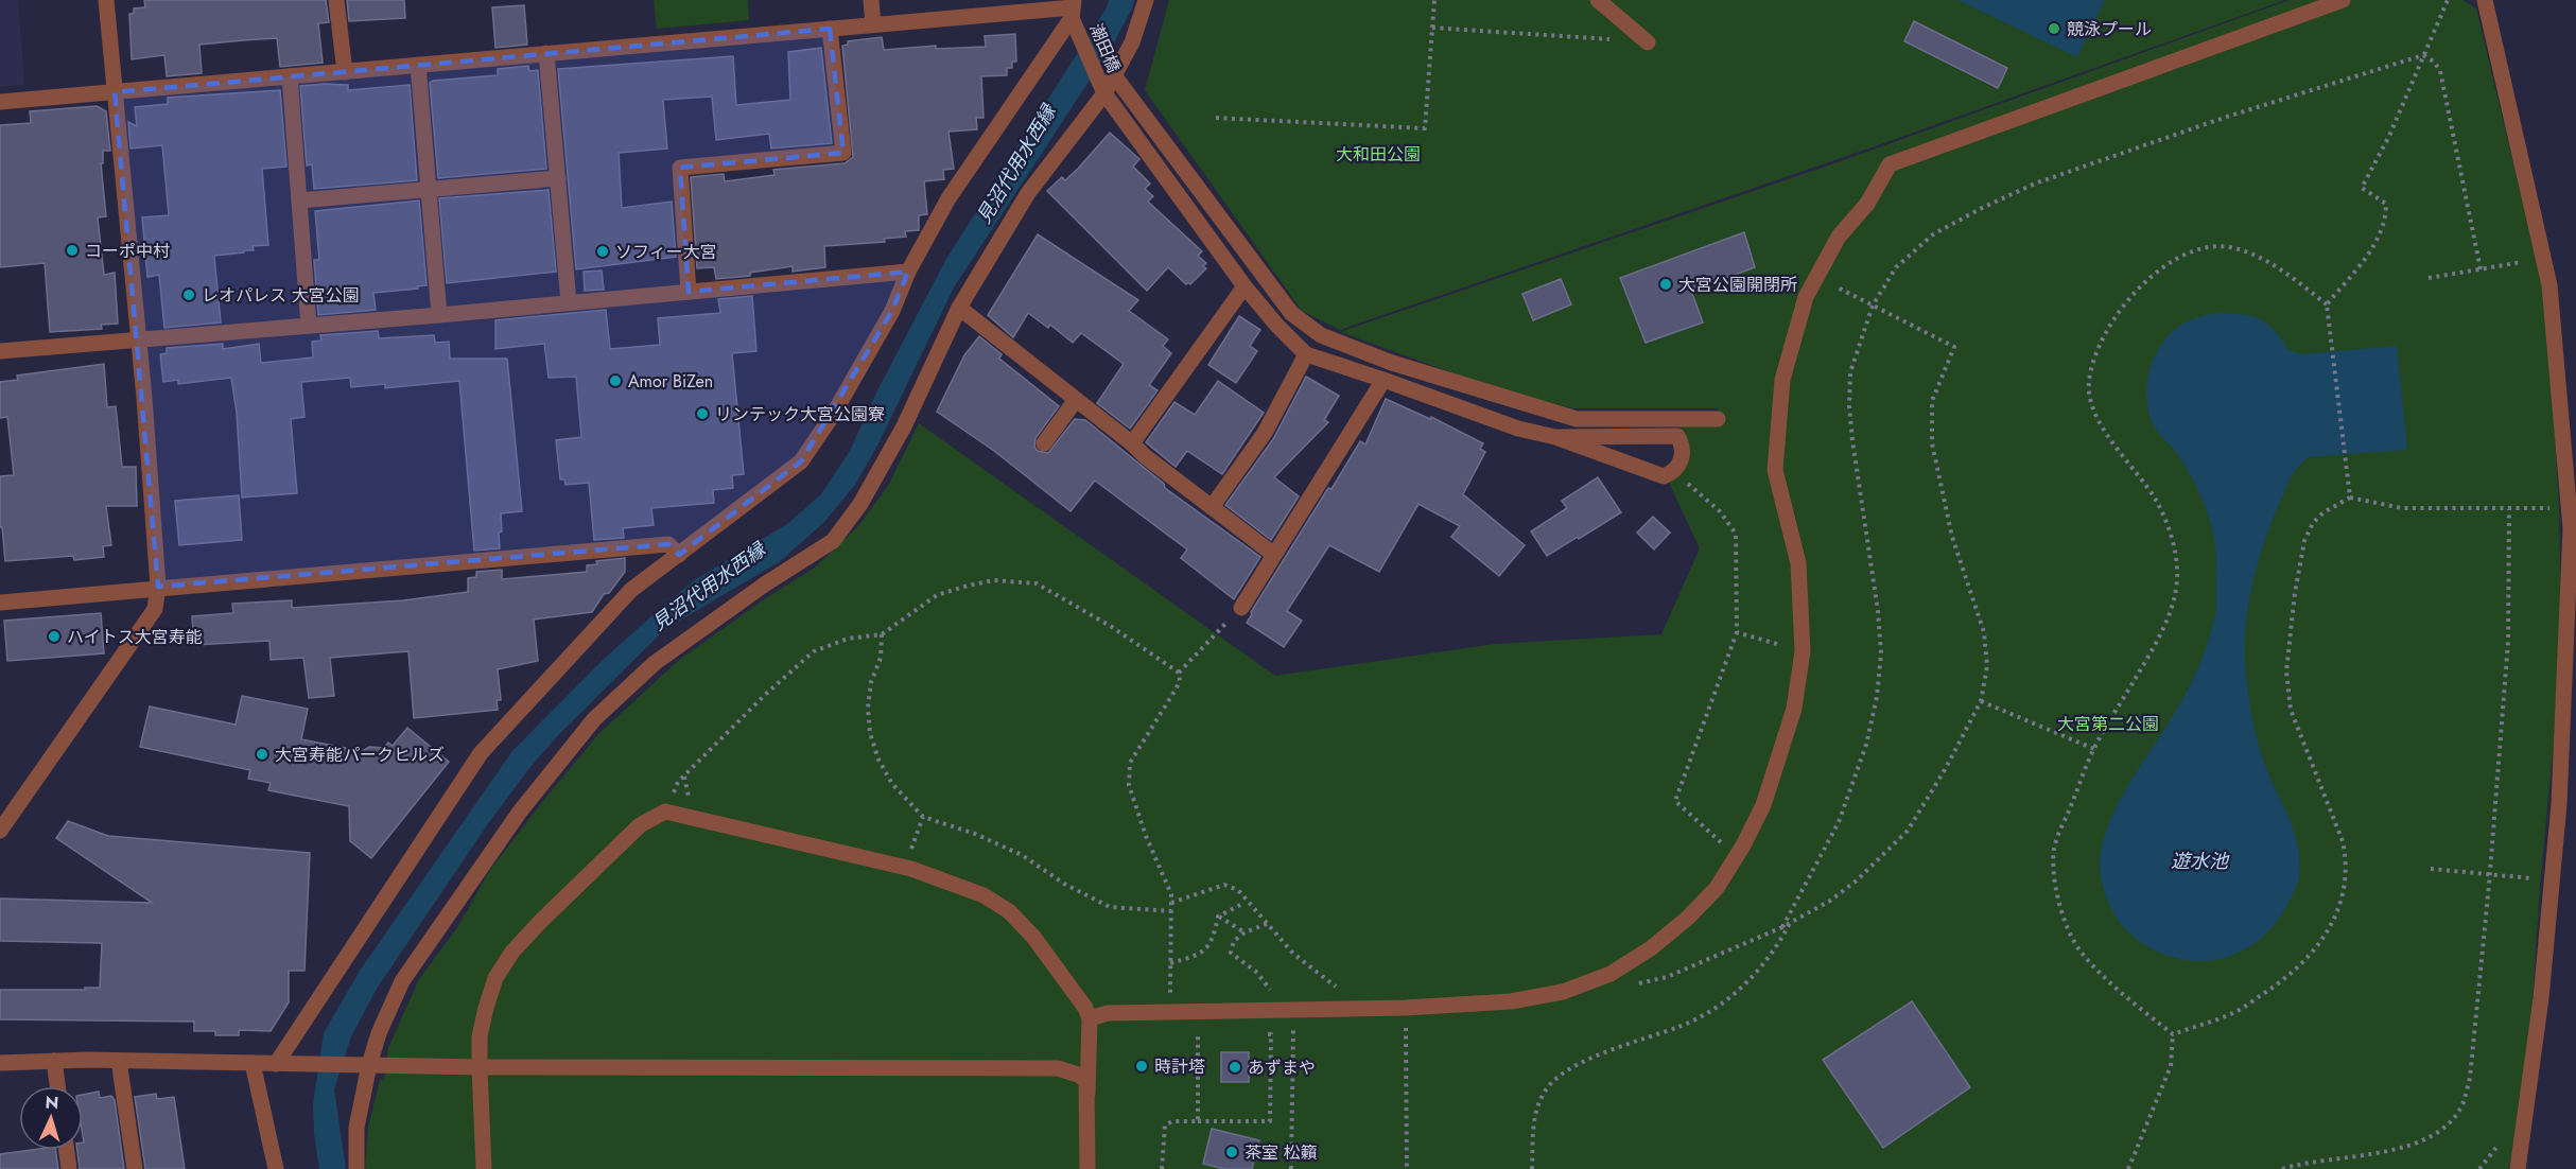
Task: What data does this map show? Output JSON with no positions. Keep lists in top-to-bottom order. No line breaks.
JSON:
{"streets":{"street":["潮田橋"]},"water":["見沼代用水西縁","遊水池"],"parks":["大和田公園","大宮第二公園"],"places":["競泳プール","コーポ中村","ソフィー大宮","大宮公園開閉所","レオパレス 大宮公園","Amor BiZen","リンテック大宮公園寮","ハイトス大宮寿能","大宮寿能パークヒルズ","時計塔","あずまや","茶室 松籟"],"north":"top"}
